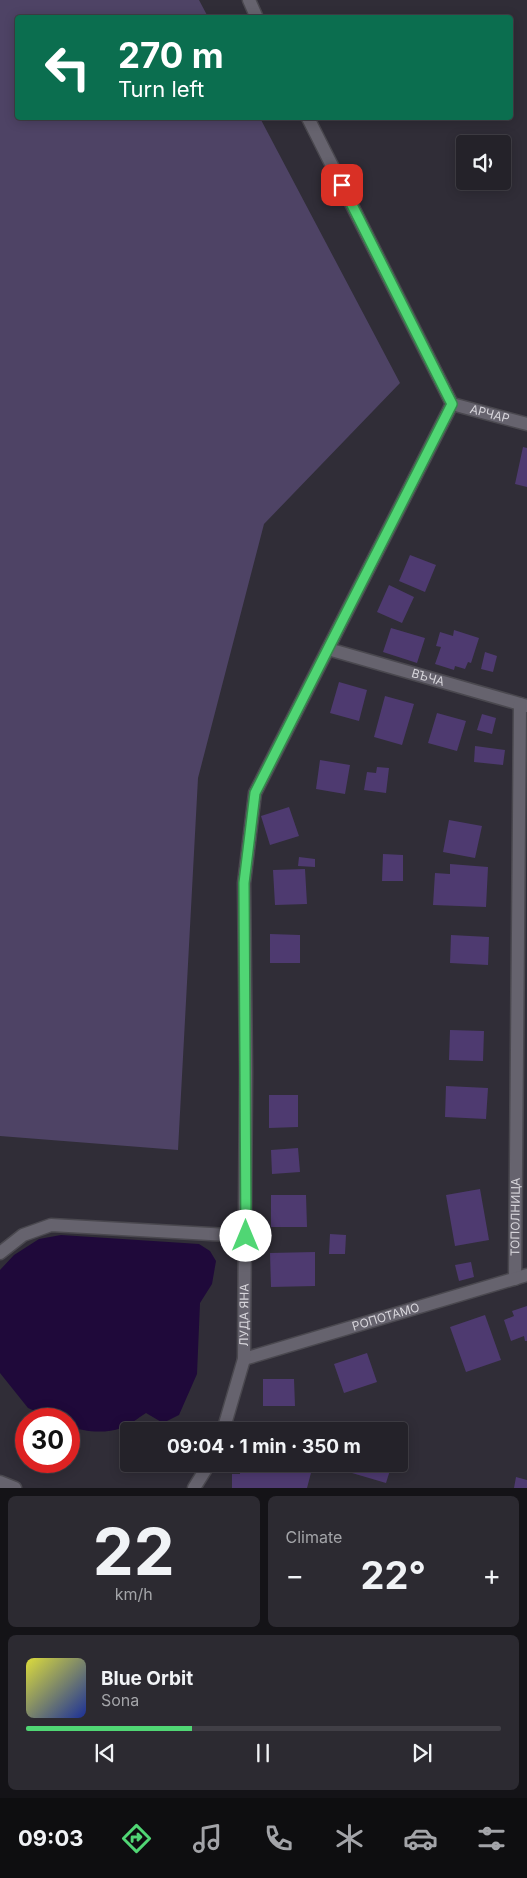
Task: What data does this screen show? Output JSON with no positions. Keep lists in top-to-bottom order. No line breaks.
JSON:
{"streets":{"street":["АРЧАР","ВЪЧА","ТОПОЛНИЦА","ЛУДА ЯНА","РОПОТАМО"]},"crossings":[["АРЧАР","ЛУДА ЯНА"],["ВЪЧА","ТОПОЛНИЦА"],["ВЪЧА","ЛУДА ЯНА"],["ТОПОЛНИЦА","РОПОТАМО"],["ЛУДА ЯНА","РОПОТАМО"]],"page":{"turn":["270 m","Turn left"],"limit":"30","trip":"09:04 · 1 min · 350 m","tile":[["22","km/h"],"Climate"],"heat":["−","22°","+"],"song":["Blue Orbit","Sona"],"tabs":"09:03"}}
